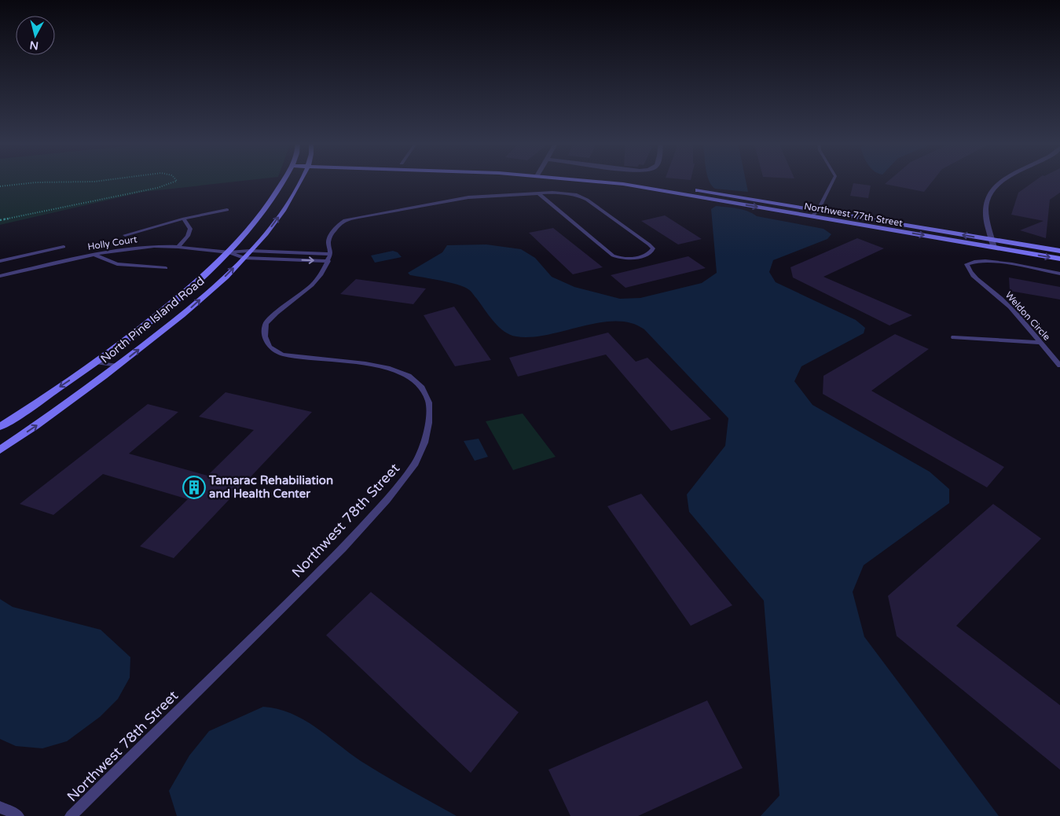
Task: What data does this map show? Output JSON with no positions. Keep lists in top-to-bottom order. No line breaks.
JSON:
{"streets":{"street":["Northwest 77th Street","North Pine Island Road"],"lane":["Holly Court","Weldon Circle","Northwest 78th Street"]},"crossings":[["Holly Court","North Pine Island Road"]],"places":{"building":["Tamarac Rehabiliation and Health Center"]},"north":"bottom"}
